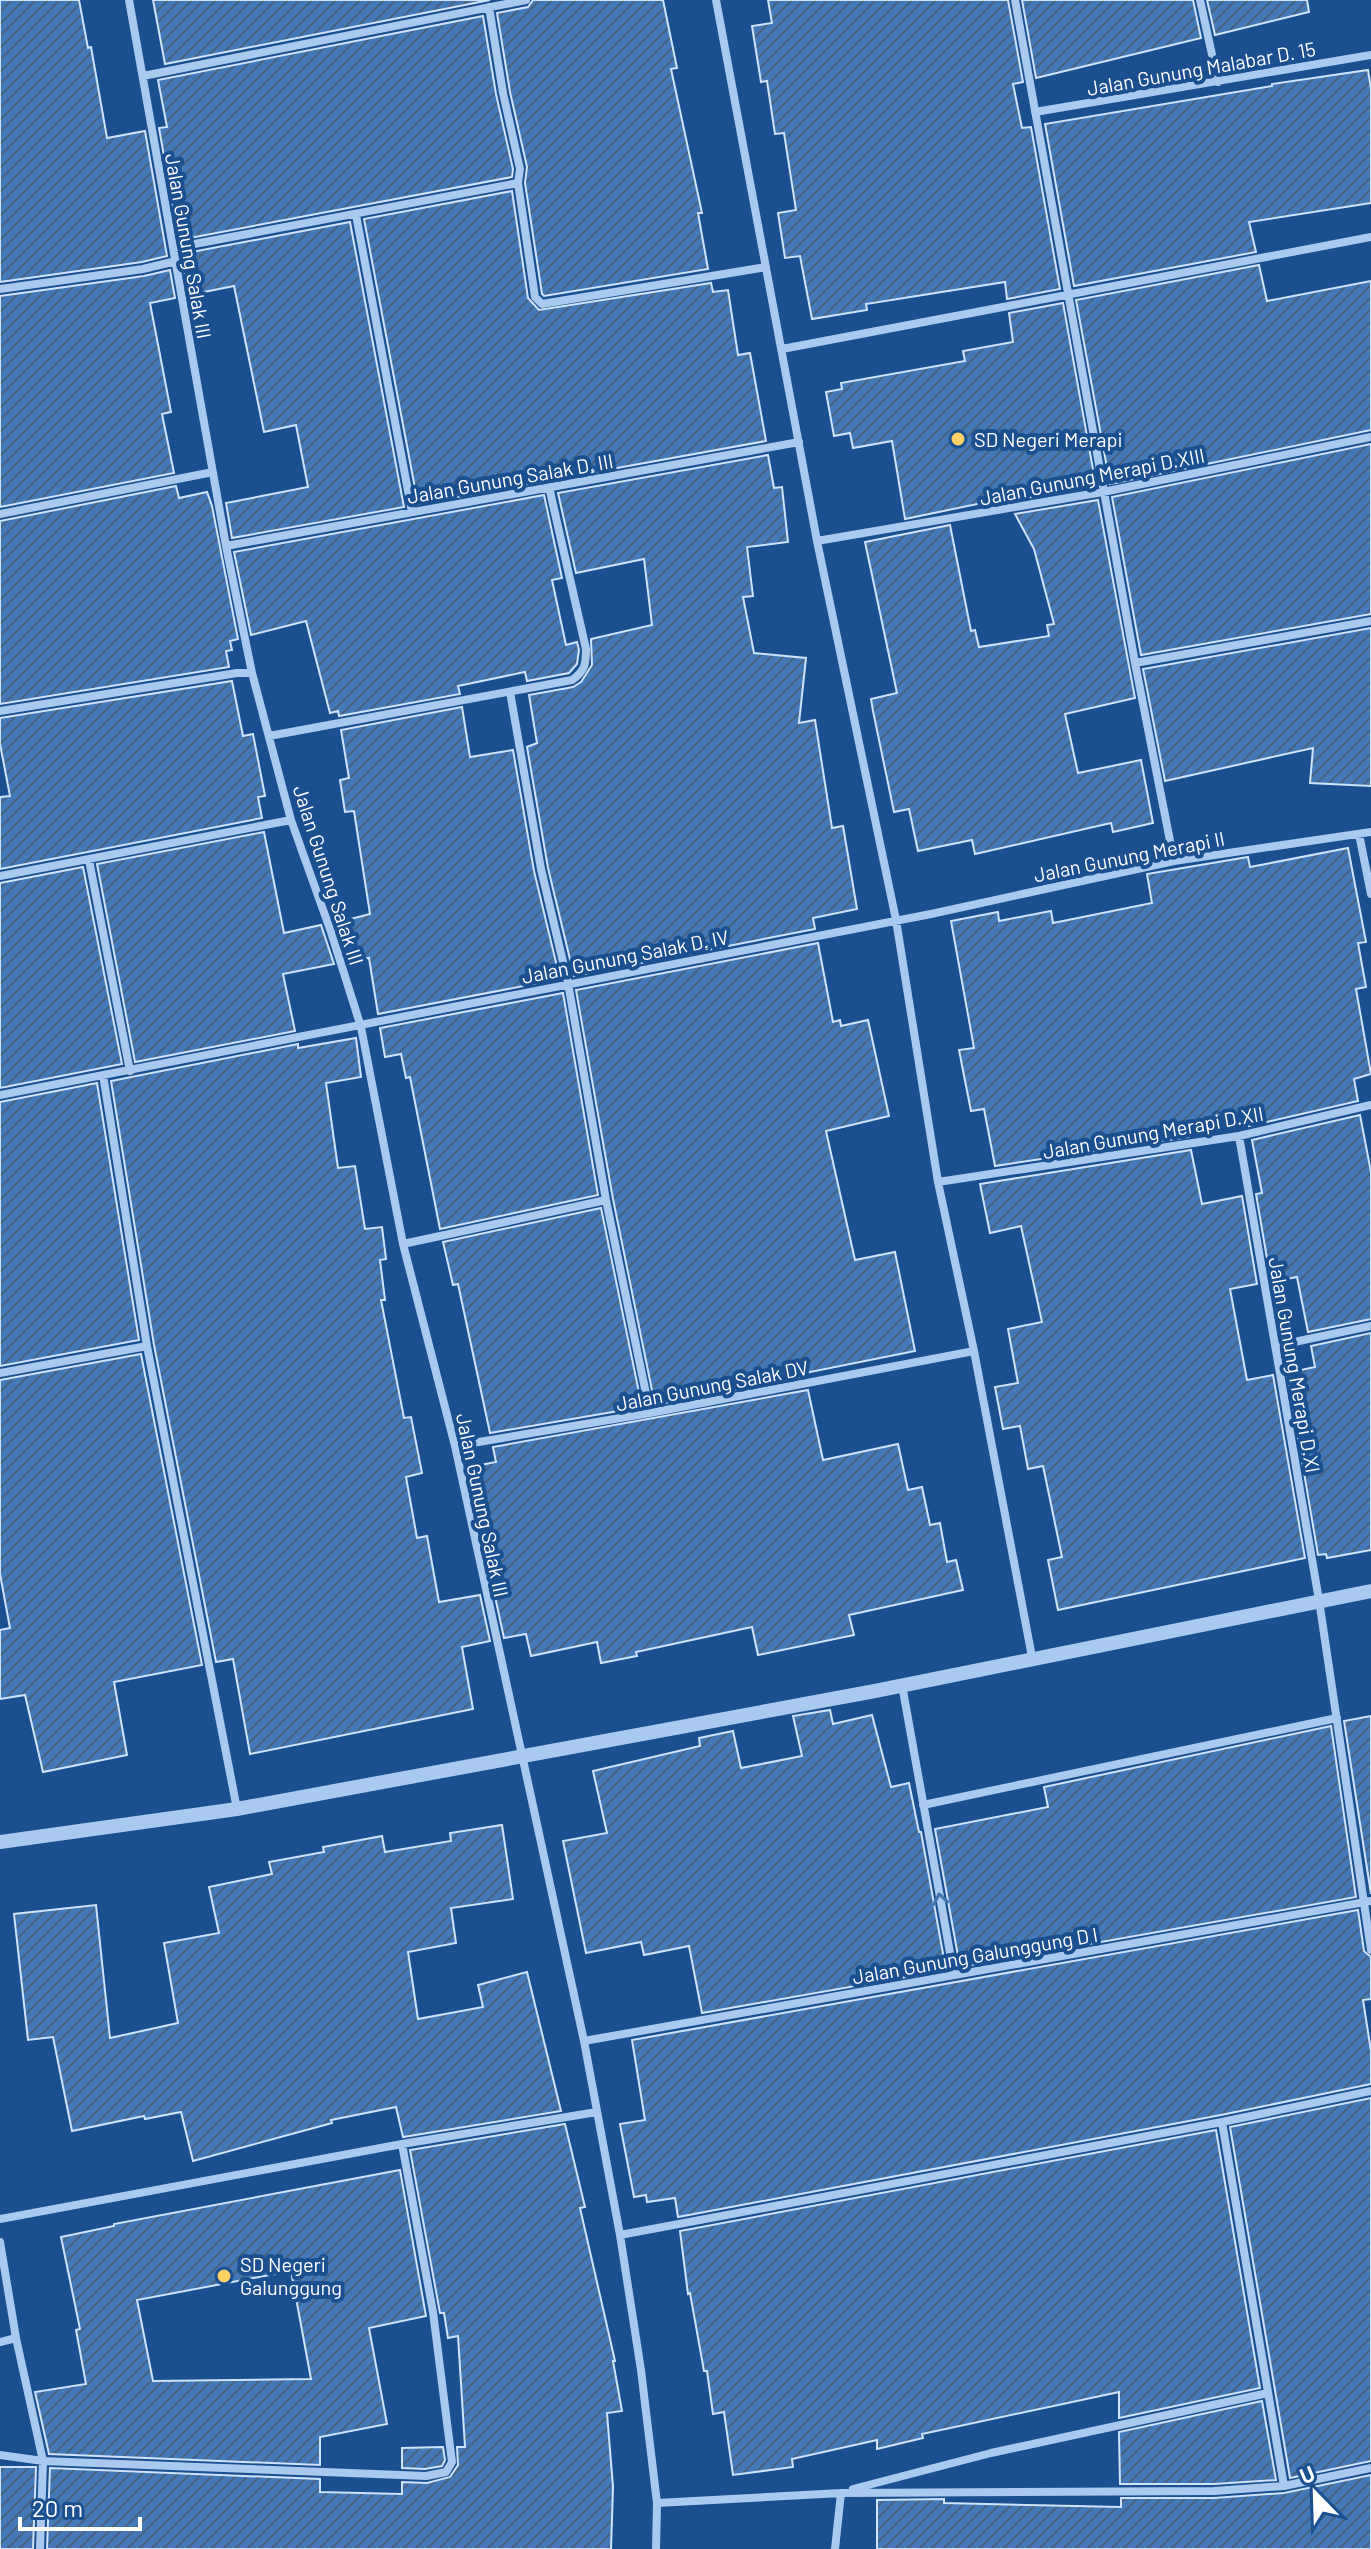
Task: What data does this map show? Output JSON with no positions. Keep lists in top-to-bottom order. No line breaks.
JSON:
{"streets":{"street":["Jalan Gunung Malabar D. 15","Jalan Gunung Salak III","Jalan Gunung Merapi D.XIII","Jalan Gunung Salak D. III","Jalan Gunung Merapi II","Jalan Gunung Salak D. IV","Jalan Gunung Merapi D.XII","Jalan Gunung Merapi D.XI","Jalan Gunung Salak DV","Jalan Gunung Galunggung D I"]},"crossings":[["Jalan Gunung Salak III","Jalan Gunung Salak D. III"],["Jalan Gunung Salak III","Jalan Gunung Salak D. IV"],["Jalan Gunung Salak III","Jalan Gunung Salak DV"],["Jalan Gunung Salak III","Jalan Gunung Galunggung D I"],["Jalan Gunung Merapi II","Jalan Gunung Salak D. IV"],["Jalan Gunung Merapi D.XII","Jalan Gunung Merapi D.XI"],["Jalan Gunung Merapi D.XI","Jalan Gunung Galunggung D I"]],"places":["SD Negeri Merapi","SD Negeri Galunggung"],"scale_bar":"20 m","north":"top left"}
